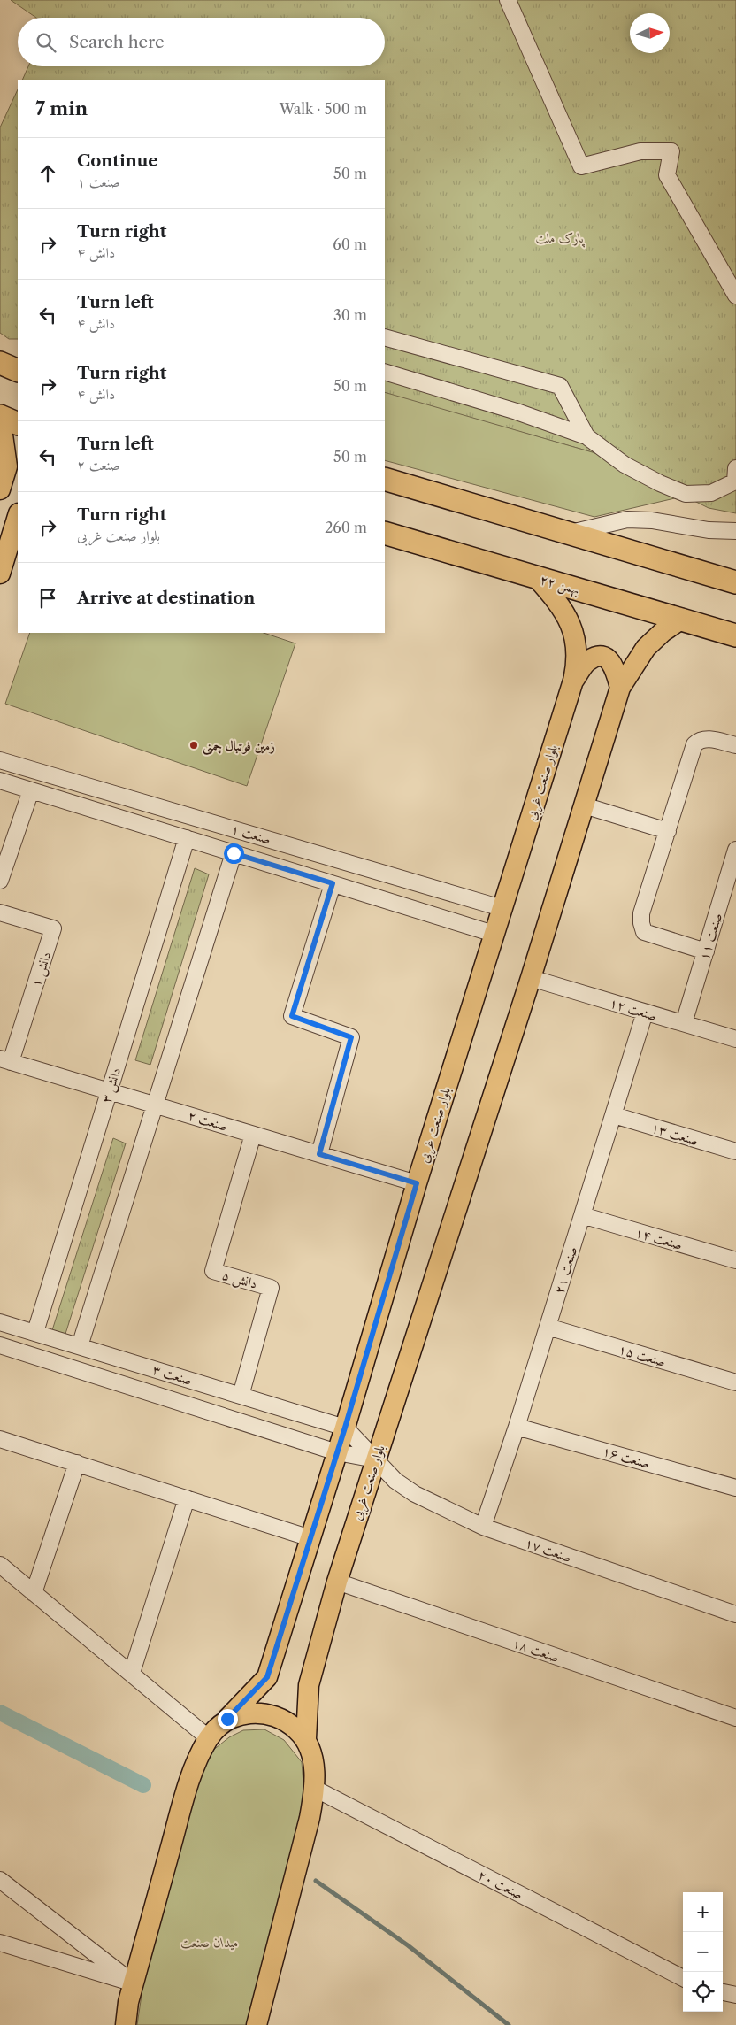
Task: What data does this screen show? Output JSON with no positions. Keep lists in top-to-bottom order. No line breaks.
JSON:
{"streets":{"highway":["۲۲ بهمن"],"main road":["بلوار صنعت غربی"],"street":["صنعت ۱","صنعت ۱۱","دانش ۱","صنعت ۱۲","دانش ۳","صنعت ۲","صنعت ۱۳","صنعت ۱۴","صنعت ۲۱","دانش ۵","صنعت ۱۵","صنعت ۳","صنعت ۱۶","صنعت ۱۷","صنعت ۱۸","صنعت ۲۰"]},"crossings":[["۲۲ بهمن","بلوار صنعت غربی"],["بلوار صنعت غربی","صنعت ۱"],["بلوار صنعت غربی","صنعت ۱۲"],["بلوار صنعت غربی","صنعت ۲"],["بلوار صنعت غربی","صنعت ۳"],["بلوار صنعت غربی","صنعت ۱۷"],["بلوار صنعت غربی","صنعت ۱۸"],["صنعت ۱","دانش ۳"],["صنعت ۱۱","صنعت ۱۲"],["دانش ۱","صنعت ۲"],["صنعت ۱۲","صنعت ۲۱"],["دانش ۳","صنعت ۲"],["دانش ۳","صنعت ۳"],["صنعت ۲","دانش ۵"],["صنعت ۱۳","صنعت ۲۱"],["صنعت ۱۴","صنعت ۲۱"],["صنعت ۲۱","صنعت ۱۵"],["صنعت ۲۱","صنعت ۱۶"],["صنعت ۲۱","صنعت ۱۷"],["دانش ۵","صنعت ۳"],["صنعت ۳","صنعت ۱۷"]],"parks":["پارک ملت","میدان صنعت"],"places":["زمین فوتبال چمنی"],"north":"right","page":{"search":"Search here","heading":["7 min","Walk · 500 m"],"list":[["Continue","صنعت ۱","50 m"],["Turn right","دانش ۴","60 m"],["Turn left","دانش ۴","30 m"],["Turn right","دانش ۴","50 m"],["Turn left","صنعت ۲","50 m"],["Turn right","بلوار صنعت غربی","260 m"],"Arrive at destination"],"map_buttons":["+","−"]}}
